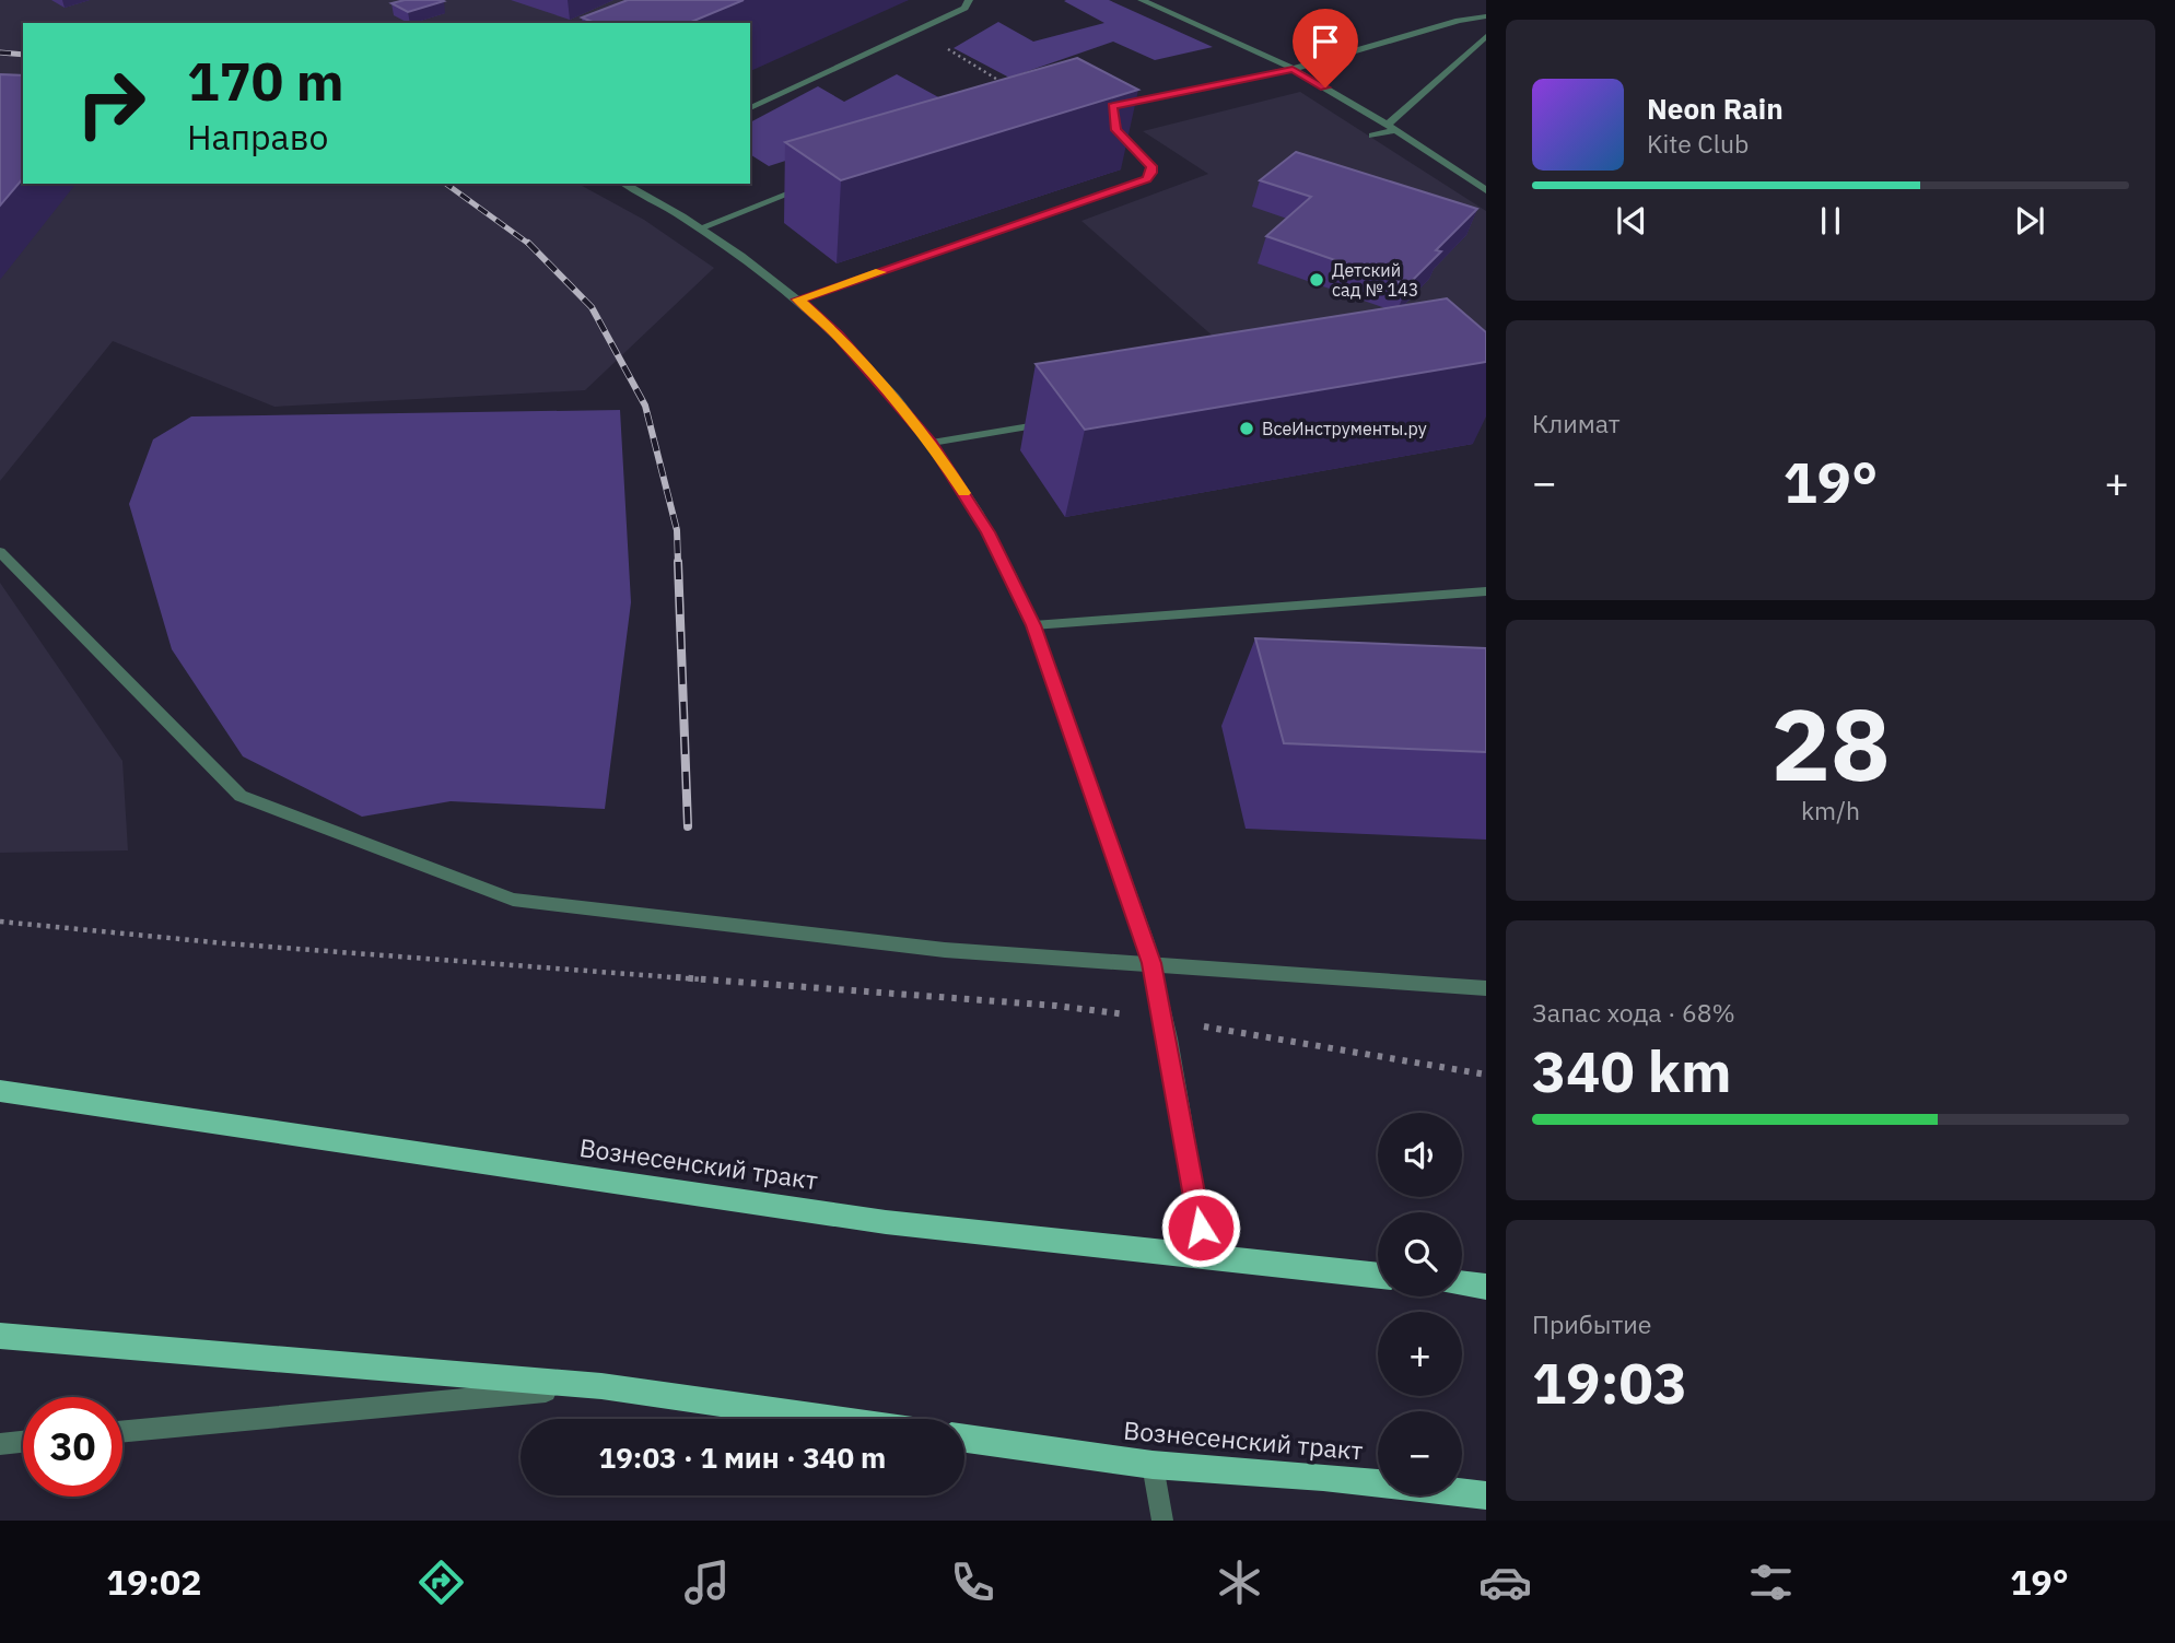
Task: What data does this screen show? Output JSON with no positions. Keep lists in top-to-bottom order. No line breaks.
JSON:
{"streets":{"main road":["Вознесенский тракт"]},"places":["Детский сад № 143","ВсеИнструменты.ру"],"page":{"turn":["170 m","Направо"],"song":["Neon Rain","Kite Club"],"tile":["Климат",["28","km/h"],["Запас хода · 68%","340 km"],["Прибытие","19:03"]],"heat":["−","19°","+"],"map_buttons":["+","−"],"limit":"30","trip":"19:03 · 1 мин · 340 m","tabs":["19:02","19°"]}}
